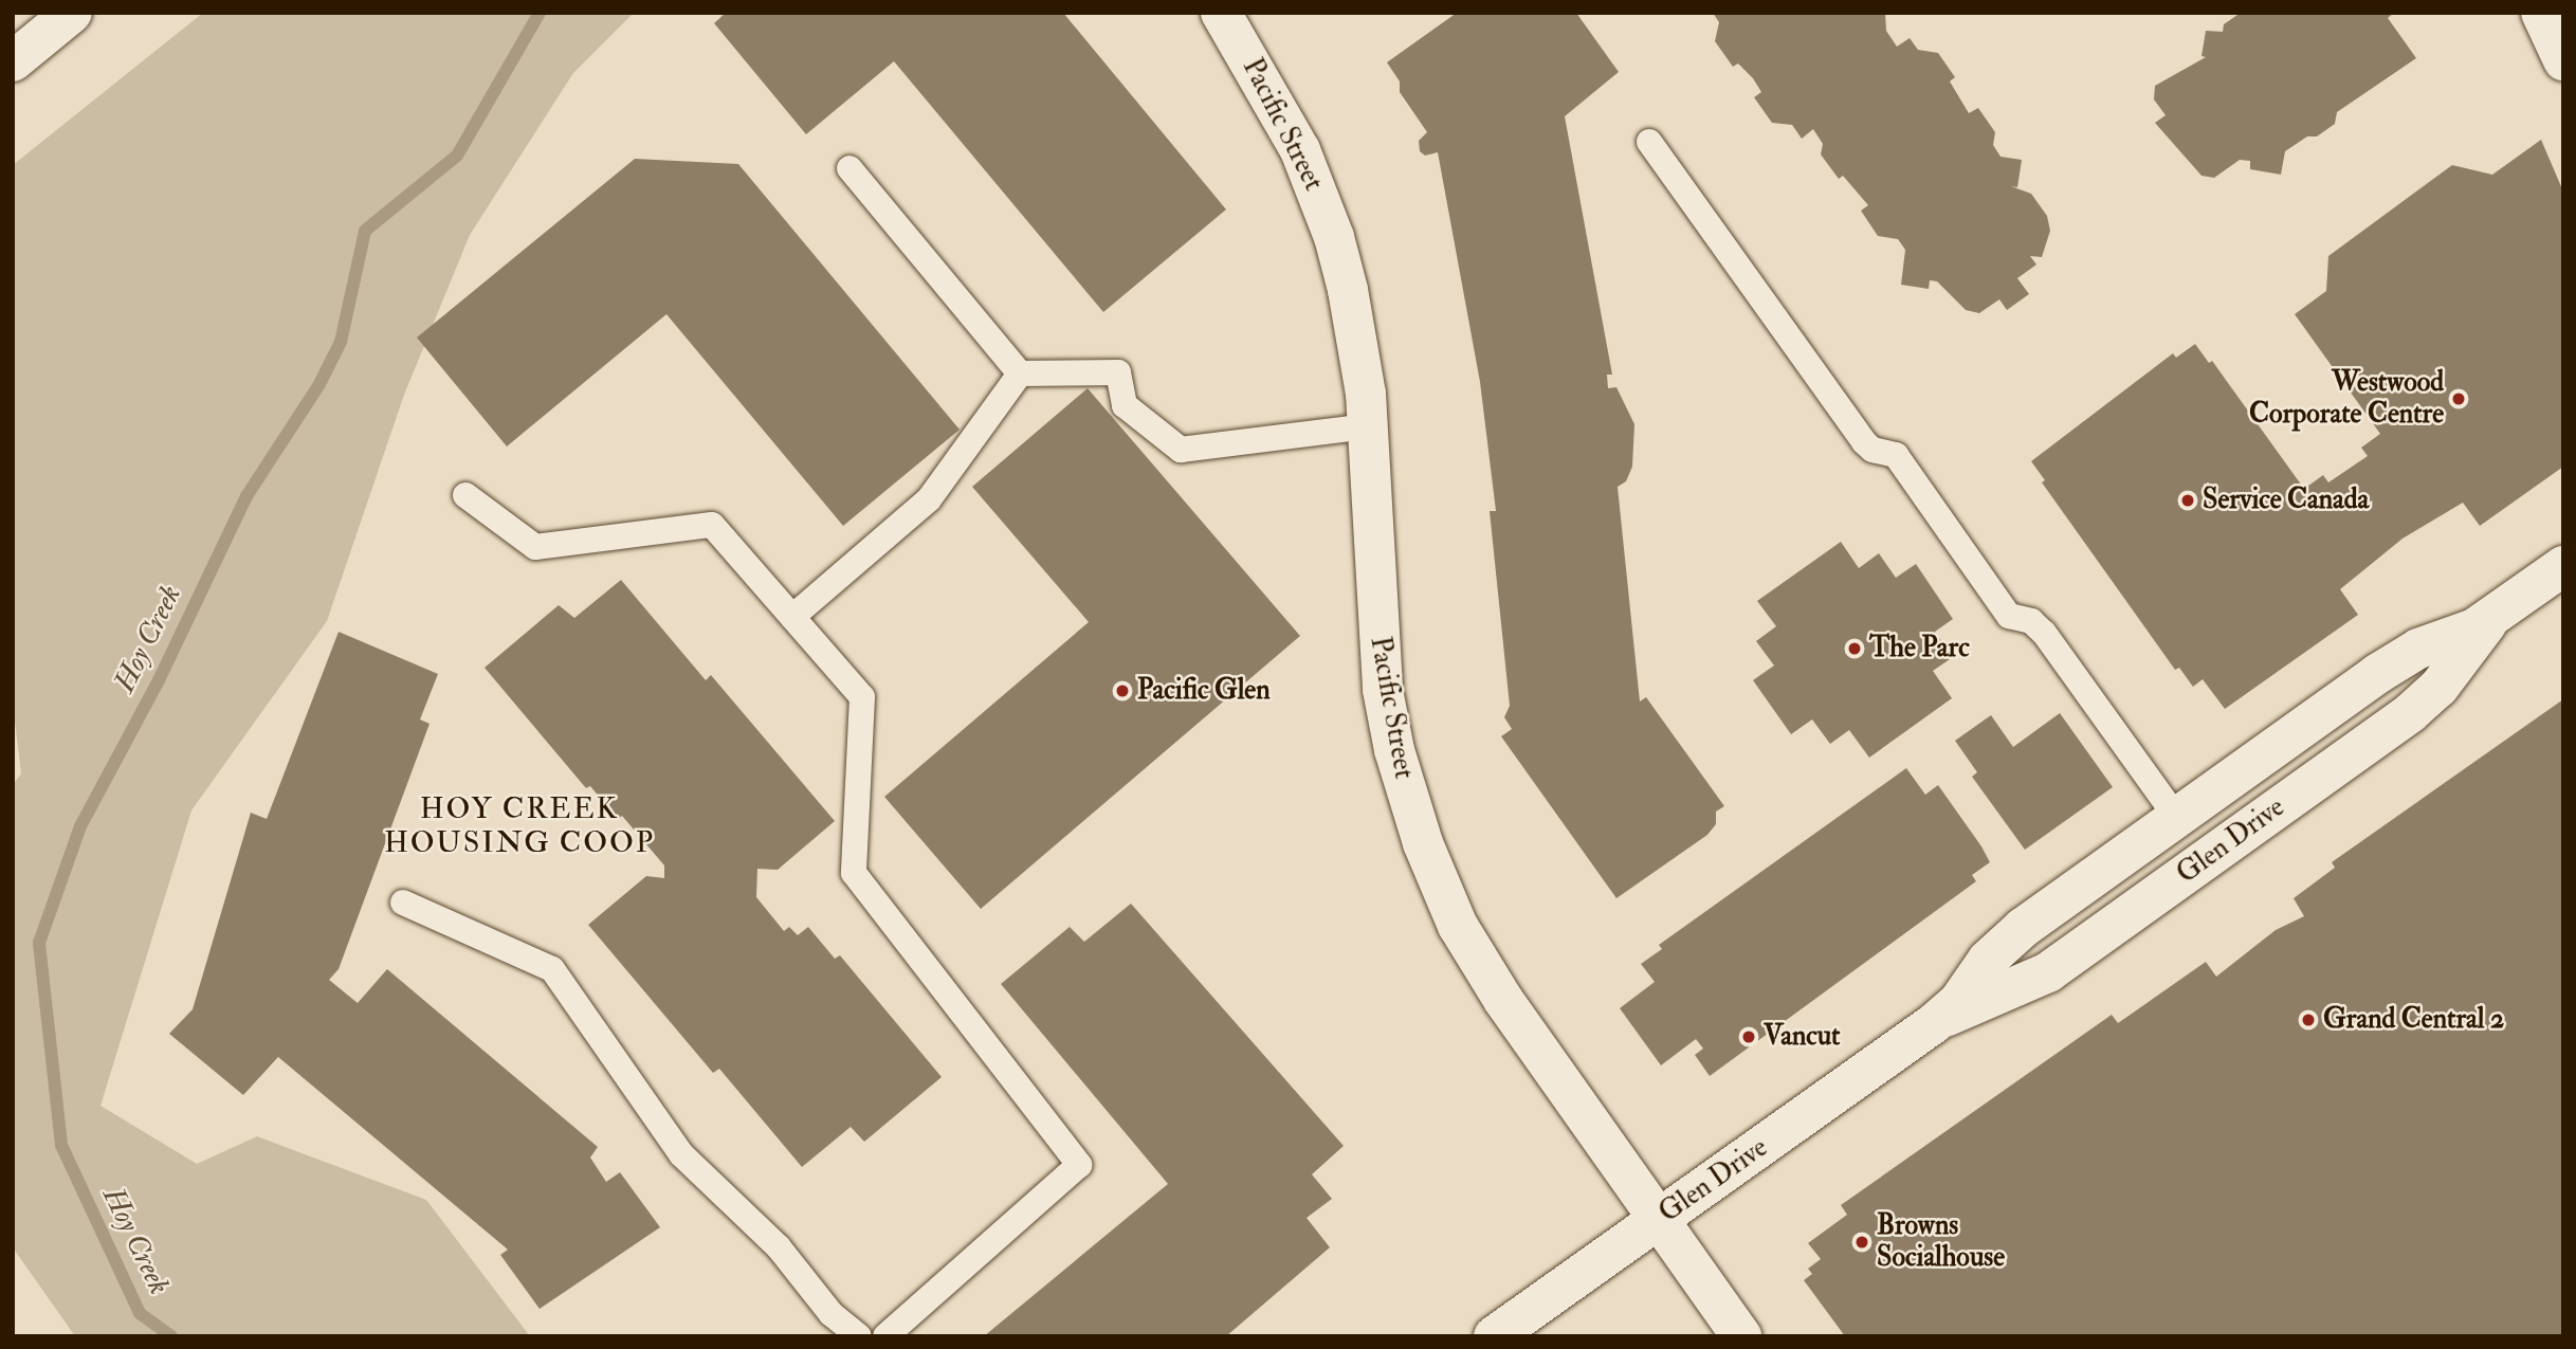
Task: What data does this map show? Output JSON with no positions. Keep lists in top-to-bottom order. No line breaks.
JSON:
{"streets":{"street":["Pacific Street","Glen Drive"]},"crossings":[["Pacific Street","Glen Drive"]],"districts":["HOY CREEK HOUSING COOP"],"water":["Hoy Creek"],"places":["Westwood Corporate Centre","Service Canada","The Parc","Pacific Glen","Grand Central 2","Vancut","Browns Socialhouse"]}
